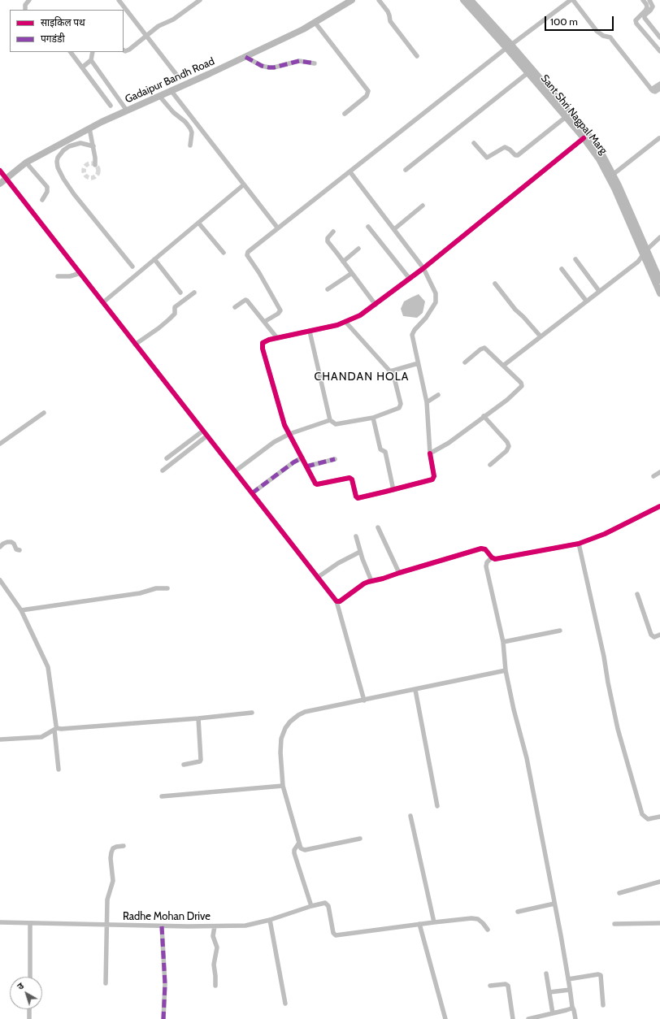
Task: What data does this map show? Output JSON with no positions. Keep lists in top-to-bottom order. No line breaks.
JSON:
{"streets":{"main road":["Gadaipur Bandh Road","Sant Shri Nagpal Marg"],"street":["Radhe Mohan Drive"]},"districts":["CHANDAN HOLA"],"legend":["साइकिल पथ","पगडंडी"],"scale_bar":"100 m","north":"top left"}
